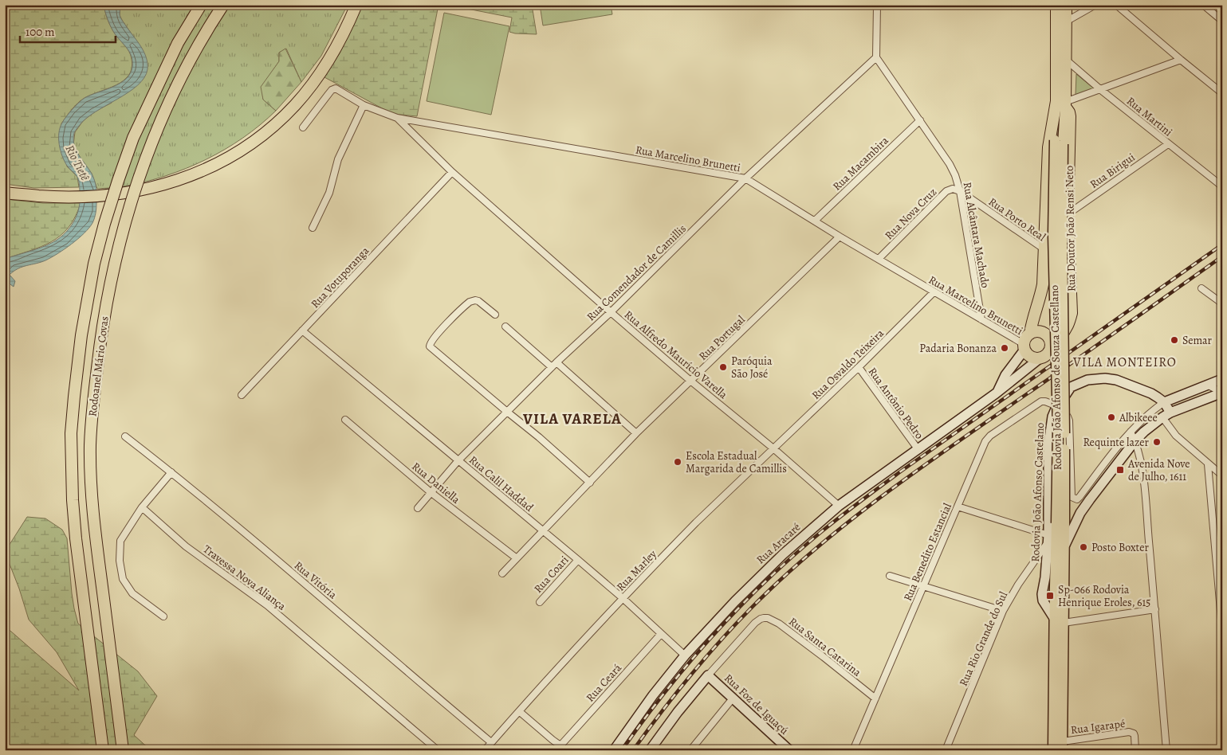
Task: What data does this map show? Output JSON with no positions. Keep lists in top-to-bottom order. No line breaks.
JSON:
{"streets":{"highway":["Rua Doutor João Rensi Neto","Rodoanel Mário Covas","Rodovia João Afonso de Souza Castellano"],"street":["Rua Martini","Rua Marcelino Brunetti","Rua Macambira","Rua Birigui","Rua Nova Cruz","Rua Porto Real","Rua Alcântara Machado","Rua Comendador de Camillis","Rua Votuporanga","Rua Portugal","Rua Alfredo Maurício Varella","Rua Osvaldo Teixeira","Rua Antônio Pedro","Rua Daniella","Rua Calil Haddad","Rodovia João Afonso Castelano","Rua Aracaré","Rua Benedito Estancial","Rua Marley","Rua Coari","Travessa Nova Aliança","Rua Vitória","Rua Rio Grande do Sul","Rua Santa Catarina","Rua Ceará","Rua Foz de Iguaçú","Rua Igarapé"]},"crossings":[["Rua Martini","Rua Birigui"],["Rua Martini","Rodovia João Afonso de Souza Castellano"],["Rua Marcelino Brunetti","Rua Macambira"],["Rua Marcelino Brunetti","Rua Nova Cruz"],["Rua Marcelino Brunetti","Rua Doutor João Rensi Neto"],["Rua Marcelino Brunetti","Rua Alcântara Machado"],["Rua Marcelino Brunetti","Rua Comendador de Camillis"],["Rua Marcelino Brunetti","Rua Portugal"],["Rua Marcelino Brunetti","Rua Alfredo Maurício Varella"],["Rua Marcelino Brunetti","Rua Osvaldo Teixeira"],["Rua Marcelino Brunetti","Rua Aracaré"],["Rua Macambira","Rua Alcântara Machado"],["Rua Birigui","Rua Doutor João Rensi Neto"],["Rua Nova Cruz","Rua Porto Real"],["Rua Nova Cruz","Rua Alcântara Machado"],["Rua Porto Real","Rua Doutor João Rensi Neto"],["Rua Porto Real","Rua Alcântara Machado"],["Rua Doutor João Rensi Neto","Rodovia João Afonso de Souza Castellano"],["Rua Doutor João Rensi Neto","Rua Aracaré"],["Rua Alcântara Machado","Rua Comendador de Camillis"],["Rua Comendador de Camillis","Rua Alfredo Maurício Varella"],["Rua Comendador de Camillis","Rua Daniella"],["Rua Comendador de Camillis","Rua Calil Haddad"],["Rua Votuporanga","Rua Alfredo Maurício Varella"],["Rua Votuporanga","Rua Calil Haddad"],["Rua Portugal","Rua Alfredo Maurício Varella"],["Rua Portugal","Rua Daniella"],["Rua Portugal","Rua Calil Haddad"],["Rua Alfredo Maurício Varella","Rua Osvaldo Teixeira"],["Rua Alfredo Maurício Varella","Rua Aracaré"],["Rua Alfredo Maurício Varella","Rua Marley"],["Rua Osvaldo Teixeira","Rua Antônio Pedro"],["Rua Osvaldo Teixeira","Rua Marley"],["Rodovia João Afonso de Souza Castellano","Rodovia João Afonso Castelano"],["Rodovia João Afonso de Souza Castellano","Rua Igarapé"],["Rua Antônio Pedro","Rua Aracaré"],["Rua Calil Haddad","Rua Aracaré"],["Rua Calil Haddad","Rua Marley"],["Rua Calil Haddad","Rua Coari"],["Rua Calil Haddad","Rua Ceará"],["Rodovia João Afonso Castelano","Rua Benedito Estancial"],["Rodovia João Afonso Castelano","Rua Rio Grande do Sul"],["Rua Benedito Estancial","Rua Santa Catarina"],["Rua Marley","Rua Vitória"],["Rua Marley","Rua Ceará"],["Rua Santa Catarina","Rua Foz de Iguaçú"]],"districts":["VILA MONTEIRO","VILA VARELA"],"water":["Rio Tietê"],"places":{"other":["Semar","Padaria Bonanza","Paróquia São José","Albikeee","Requinte lazer","Escola Estadual Margarida de Camillis","Posto Boxter"],"transit":["Avenida Nove de Julho, 1611","Sp-066 Rodovia Henrique Eroles, 615"]},"scale_bar":"100 m"}
